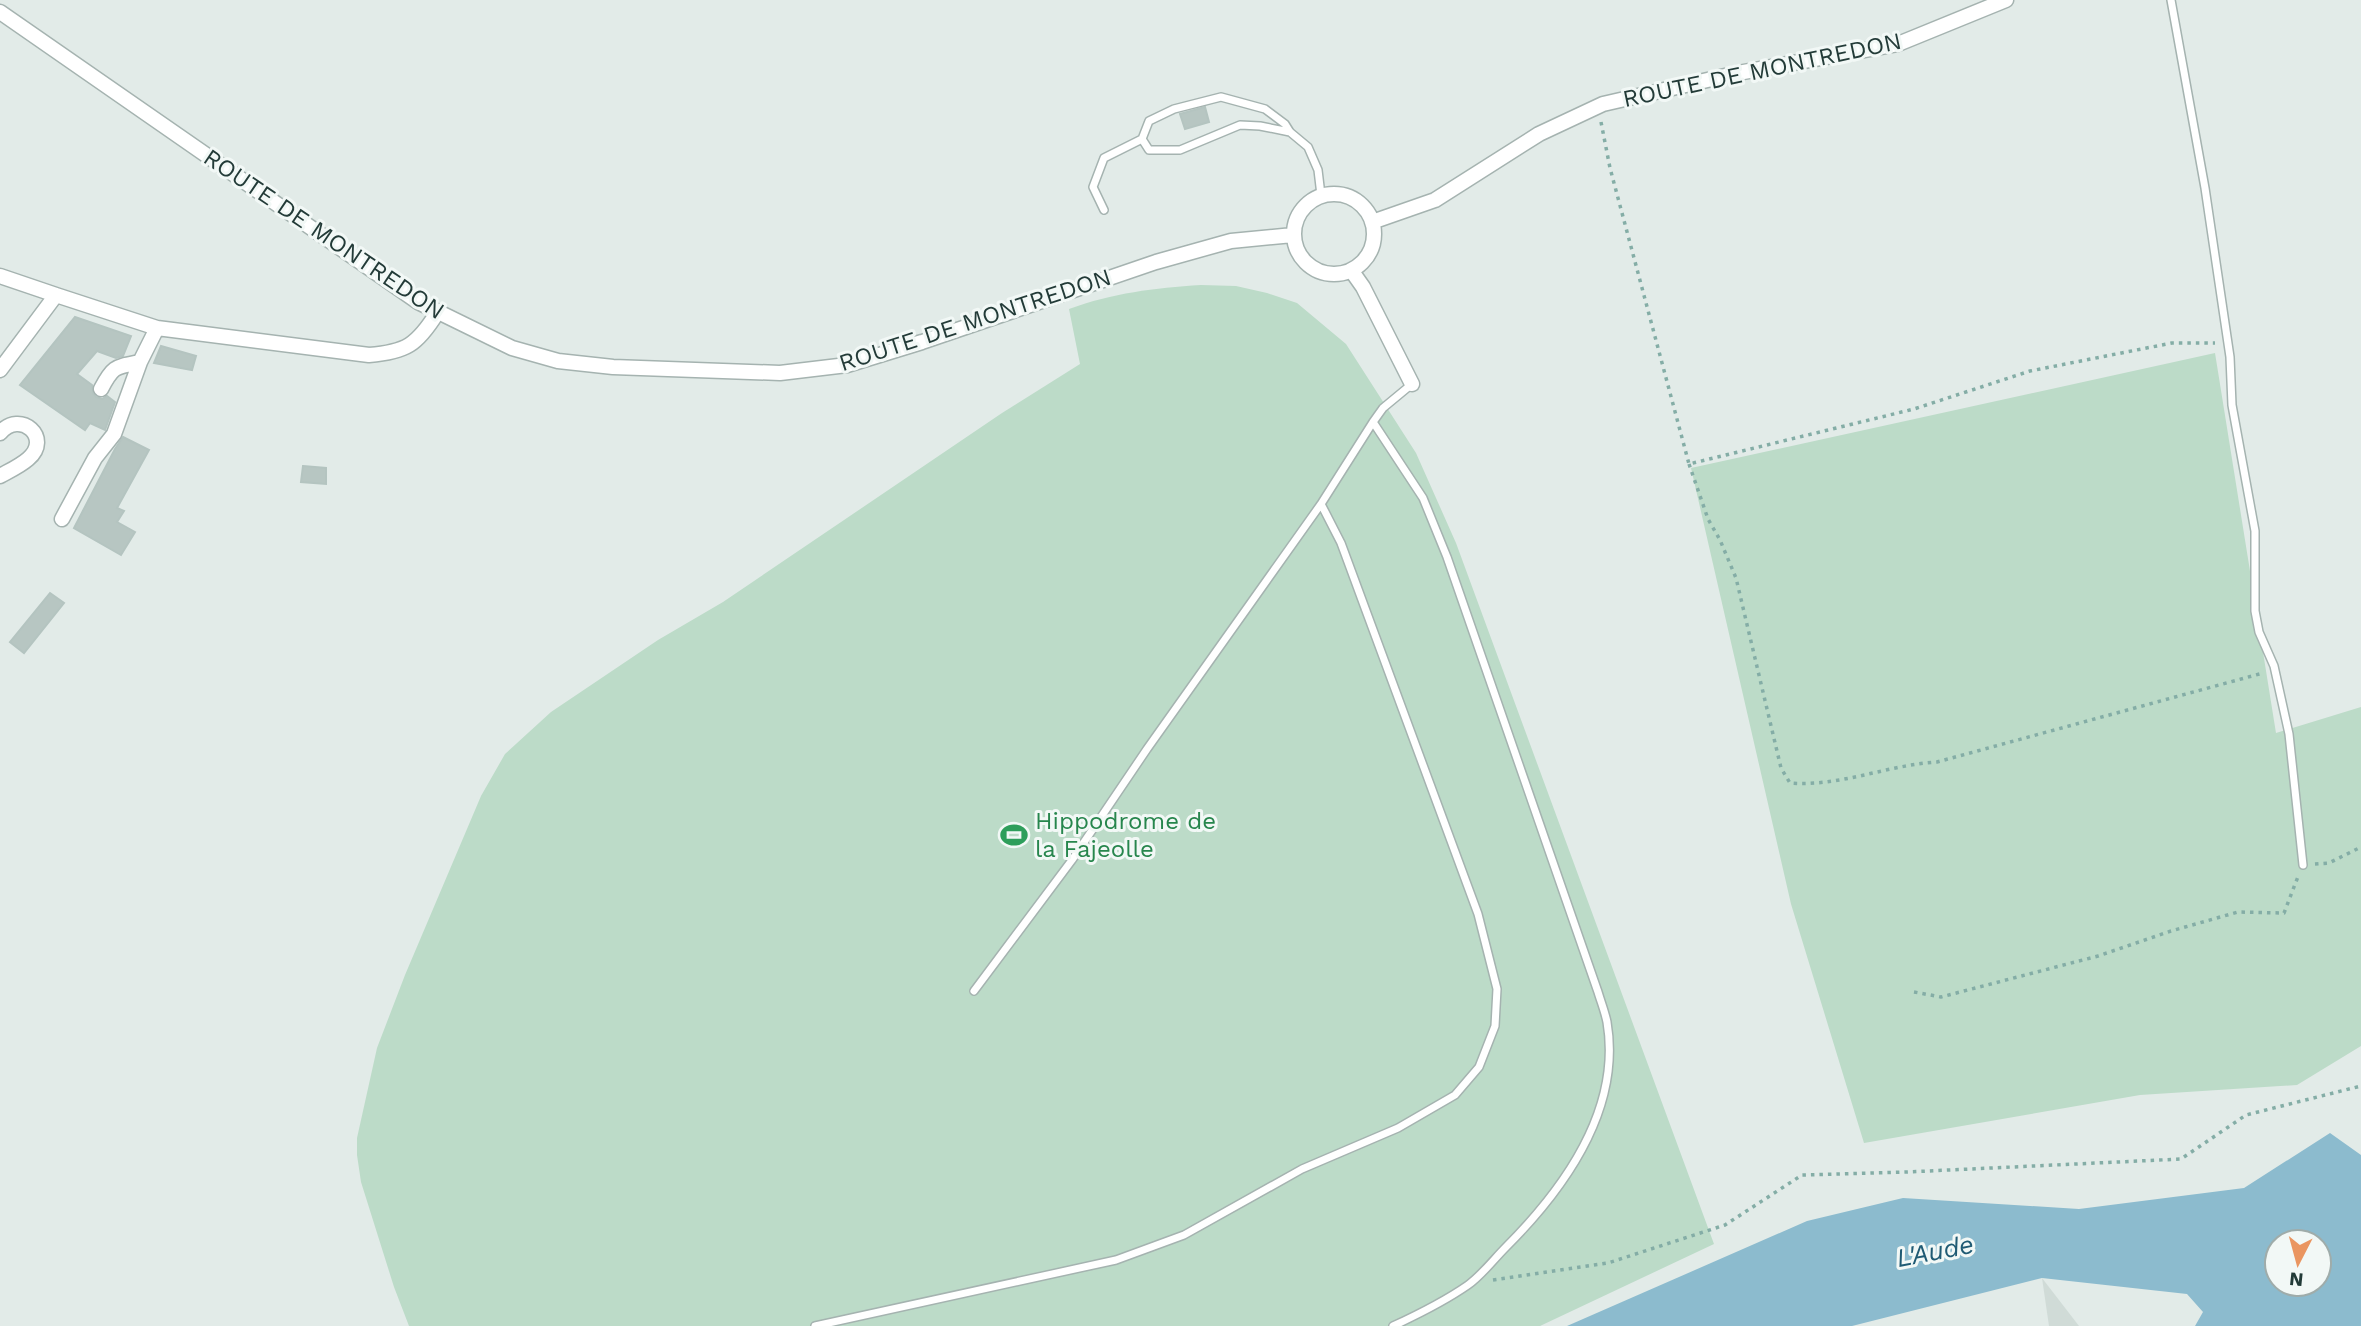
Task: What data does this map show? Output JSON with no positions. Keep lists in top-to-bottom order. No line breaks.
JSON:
{"streets":{"street":["ROUTE DE MONTREDON"]},"water":["L'Aude"],"places":{"sports":["Hippodrome de la Fajeolle"]},"north":"bottom"}
